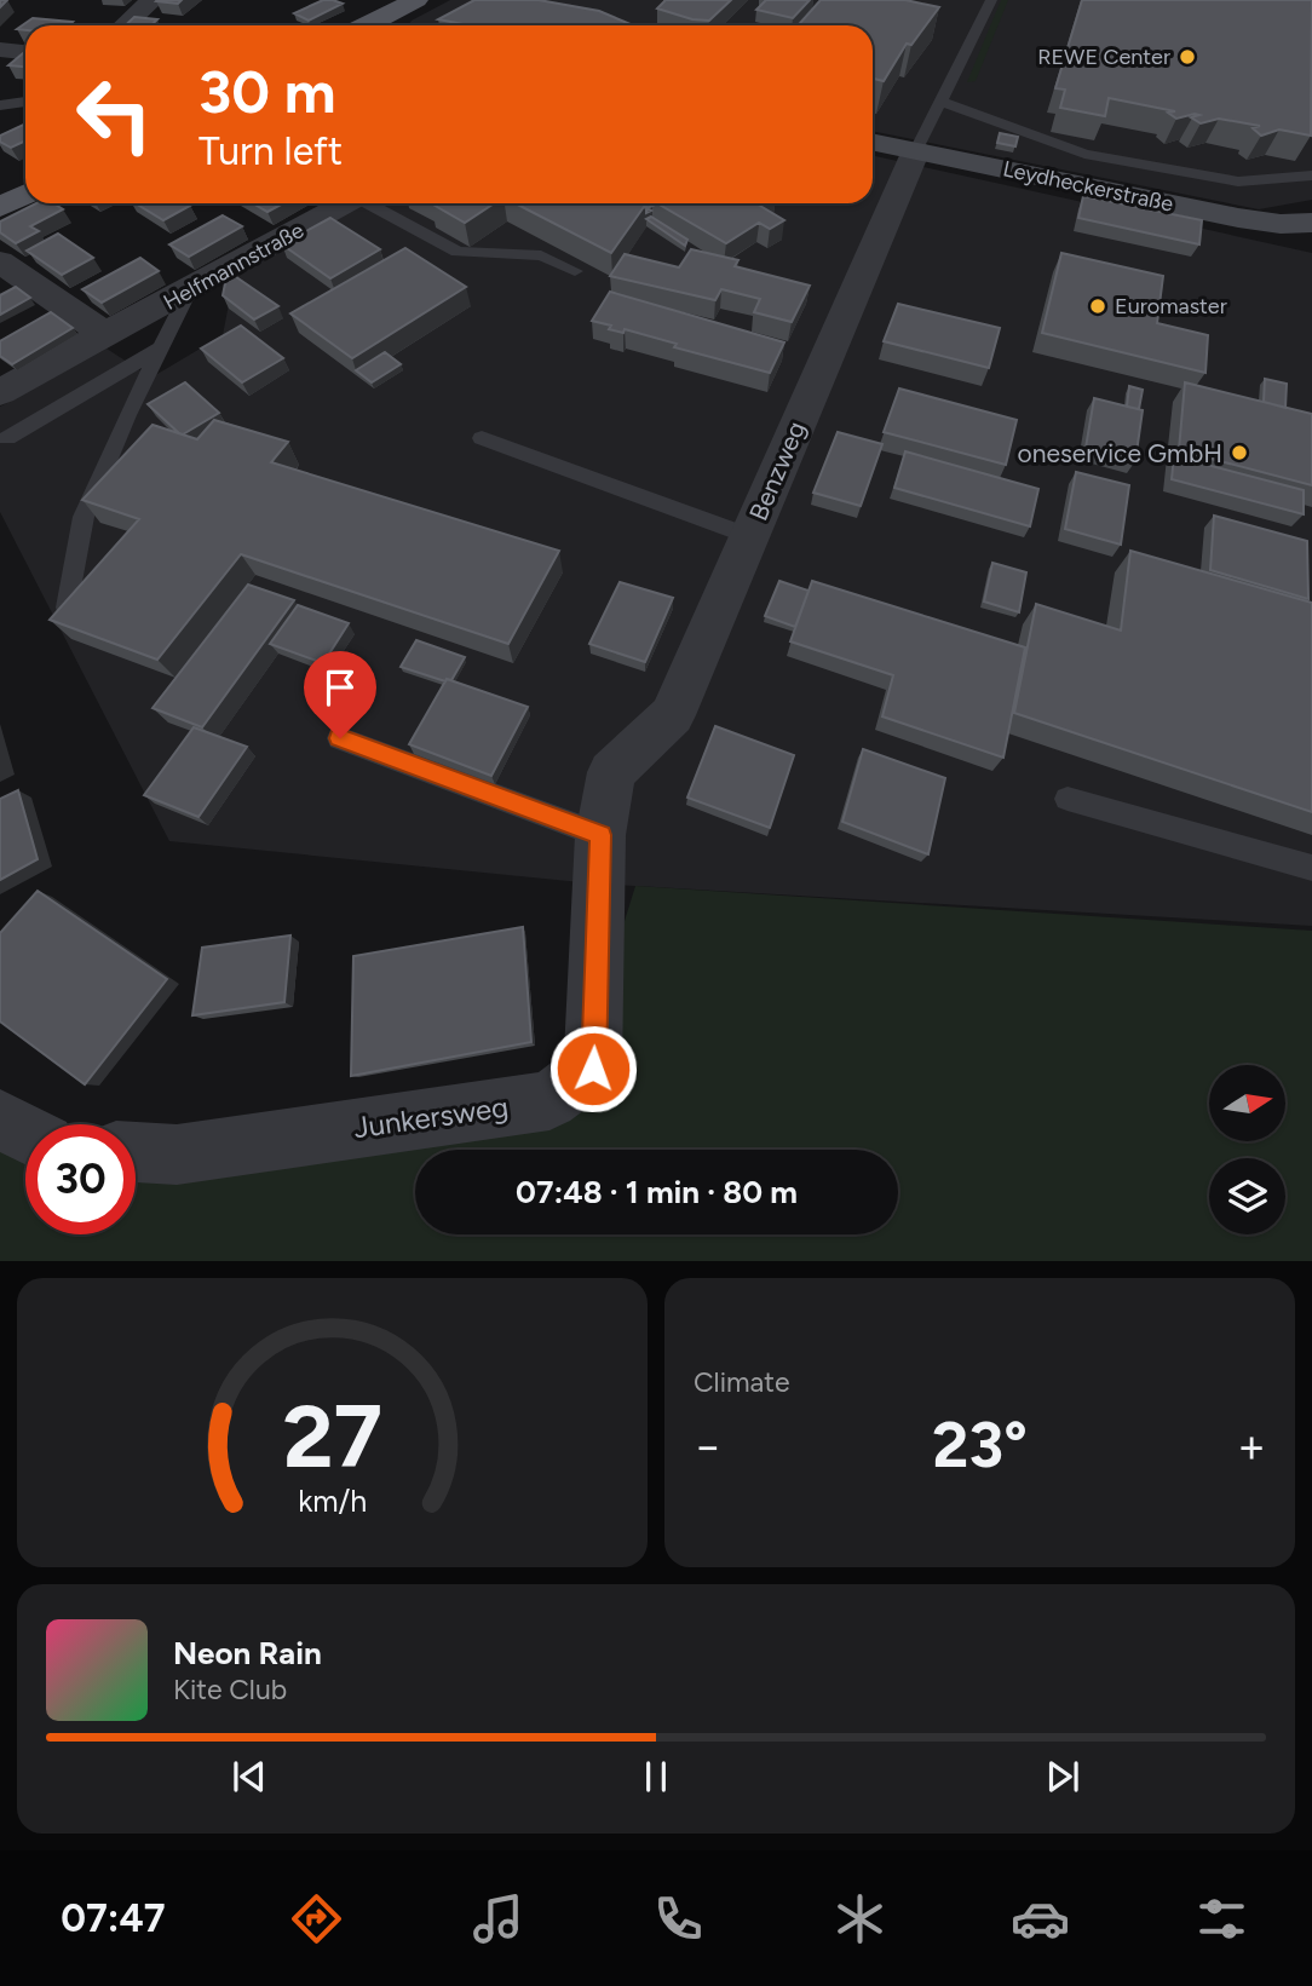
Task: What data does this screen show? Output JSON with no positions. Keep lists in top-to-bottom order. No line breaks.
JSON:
{"streets":{"street":["Leydheckerstraße","Helfmannstraße","Benzweg","Junkersweg"]},"crossings":[["Leydheckerstraße","Benzweg"],["Benzweg","Junkersweg"]],"places":["REWE Center","Euromaster","oneservice GmbH"],"north":"right","page":{"turn":["30 m","Turn left"],"limit":"30","trip":"07:48 · 1 min · 80 m","tile":"Climate","heat":["−","23°","+"],"song":["Neon Rain","Kite Club"],"tabs":"07:47","gauge":["27","km/h"]}}
